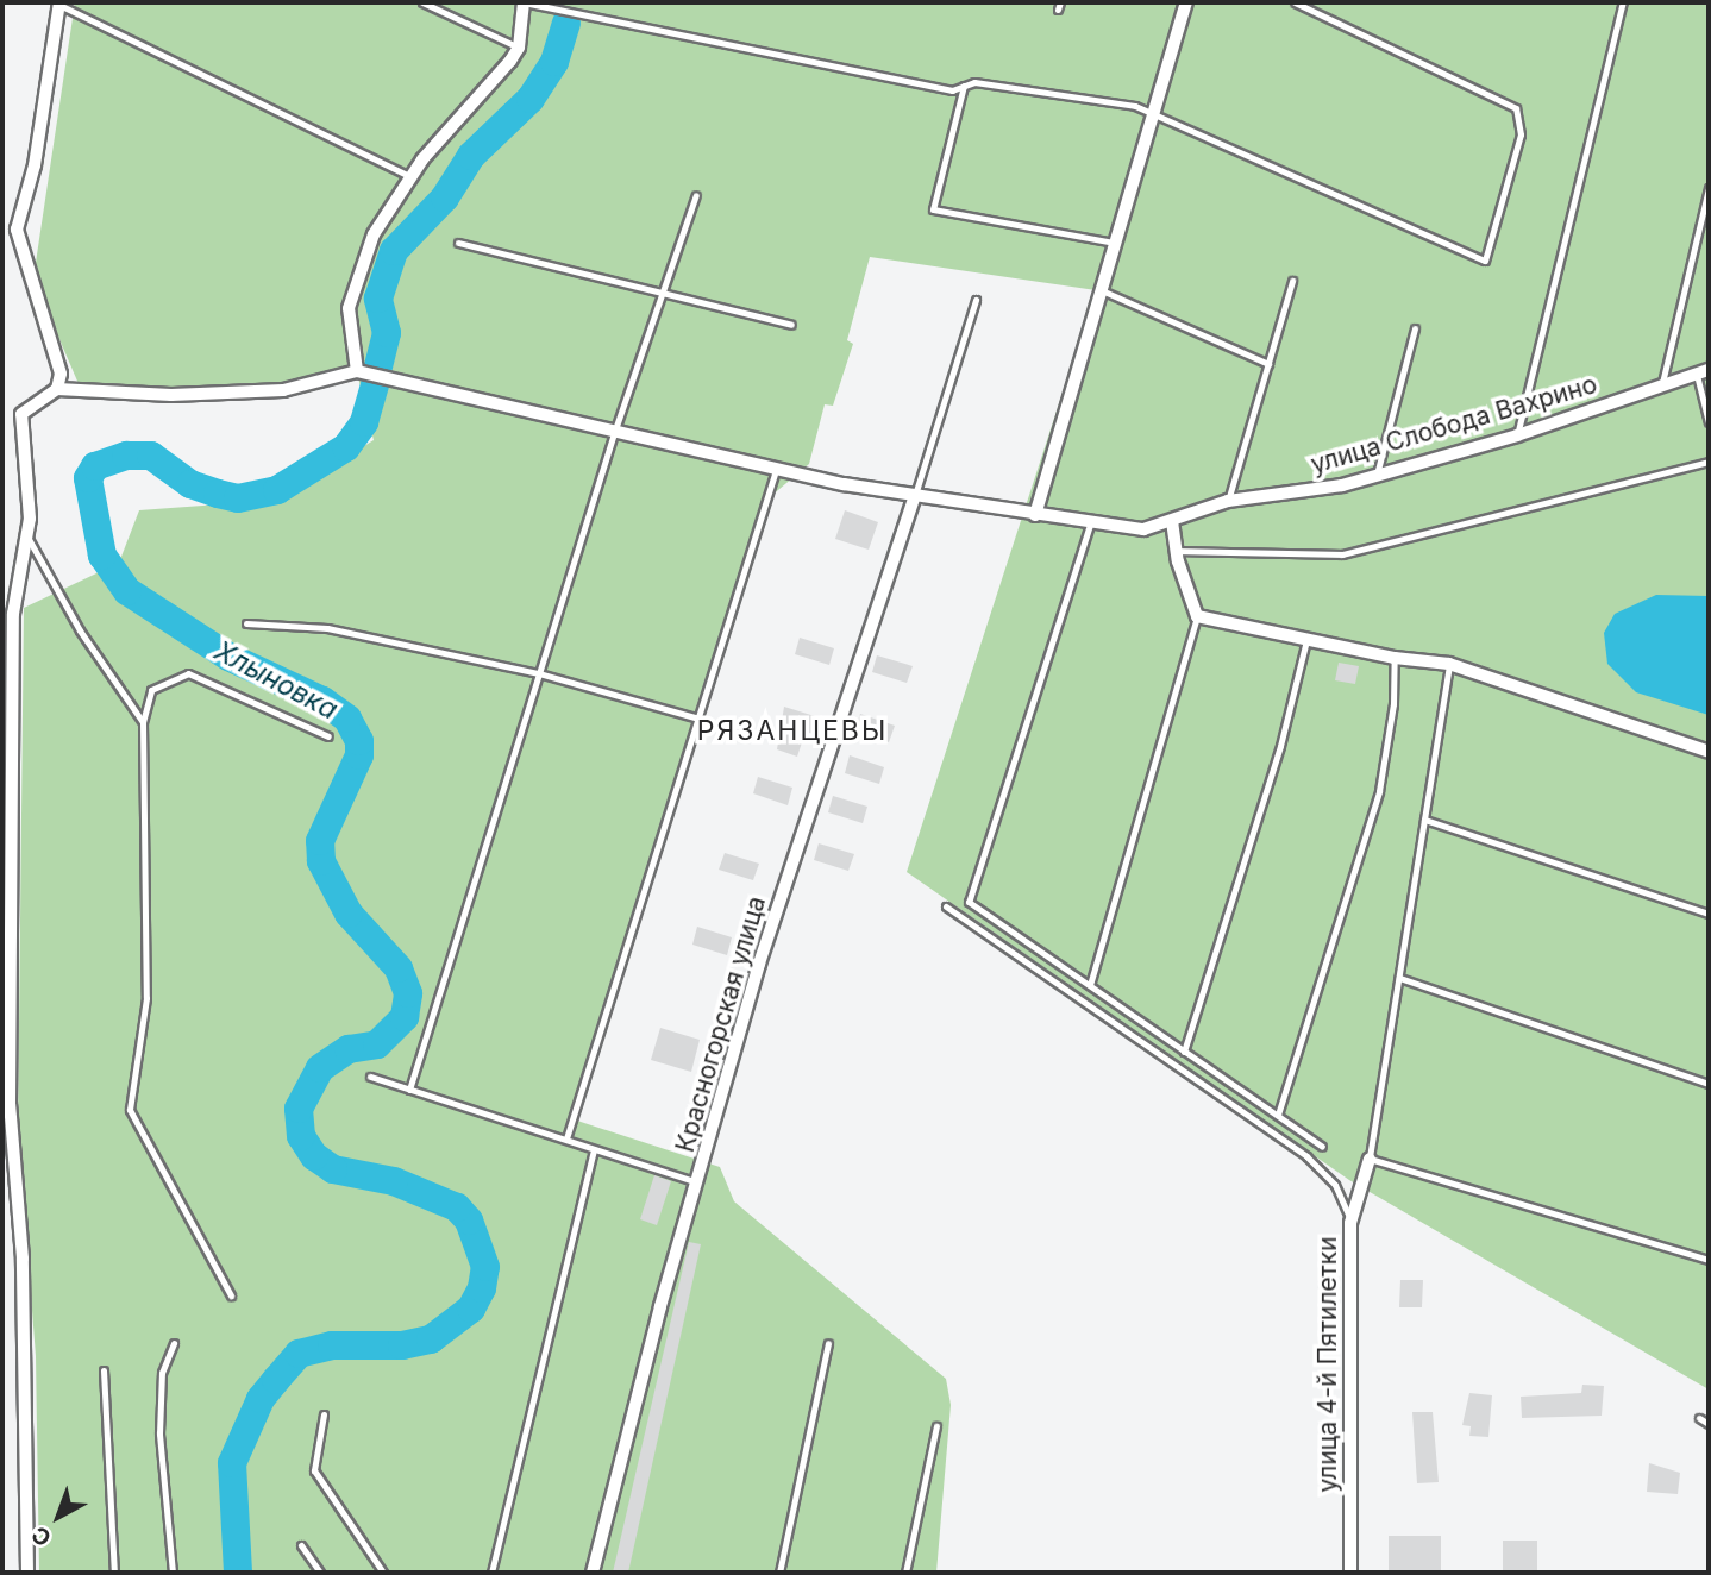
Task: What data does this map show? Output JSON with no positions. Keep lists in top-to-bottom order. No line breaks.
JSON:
{"streets":{"street":["улица Слобода Вахрино","Красногорская улица","улица 4-й Пятилетки"]},"crossings":[["улица Слобода Вахрино","Красногорская улица"]],"districts":["РЯЗАНЦЕВЫ"],"water":["Хлыновка"],"north":"bottom left"}
